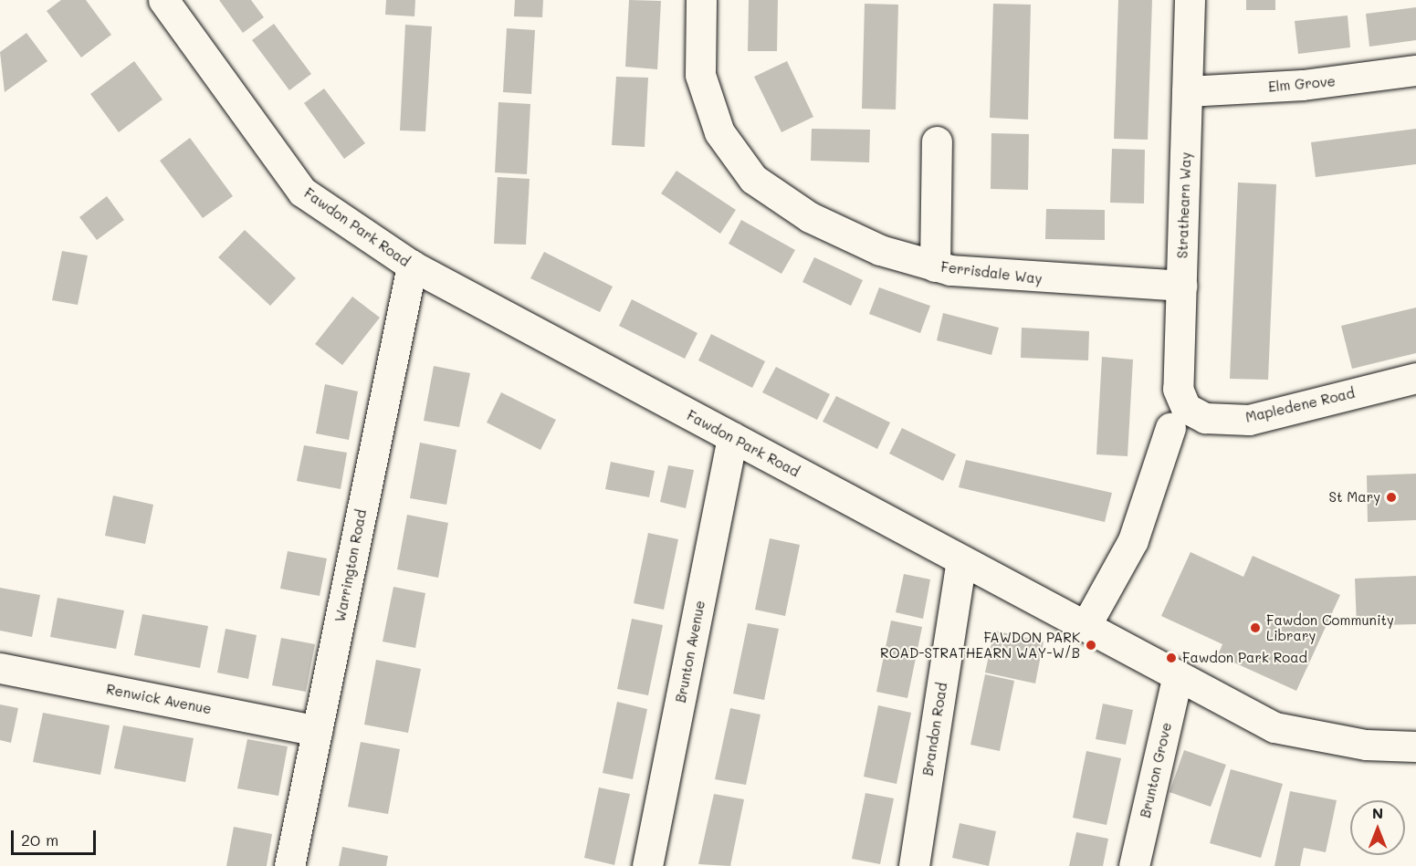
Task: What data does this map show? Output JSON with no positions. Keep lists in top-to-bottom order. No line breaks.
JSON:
{"streets":{"street":["Elm Grove","Strathearn Way","Fawdon Park Road","Ferrisdale Way","Mapledene Road","Warrington Road","Brunton Avenue","Renwick Avenue","Brandon Road","Brunton Grove"]},"crossings":[["Elm Grove","Strathearn Way"],["Strathearn Way","Ferrisdale Way"],["Strathearn Way","Mapledene Road"],["Fawdon Park Road","Warrington Road"],["Fawdon Park Road","Brunton Avenue"],["Fawdon Park Road","Brandon Road"],["Fawdon Park Road","Brunton Grove"],["Warrington Road","Renwick Avenue"]],"places":["St Mary","Fawdon Community Library","FAWDON PARK ROAD-STRATHEARN WAY-W/B","Fawdon Park Road"],"scale_bar":"20 m","north":"top"}
